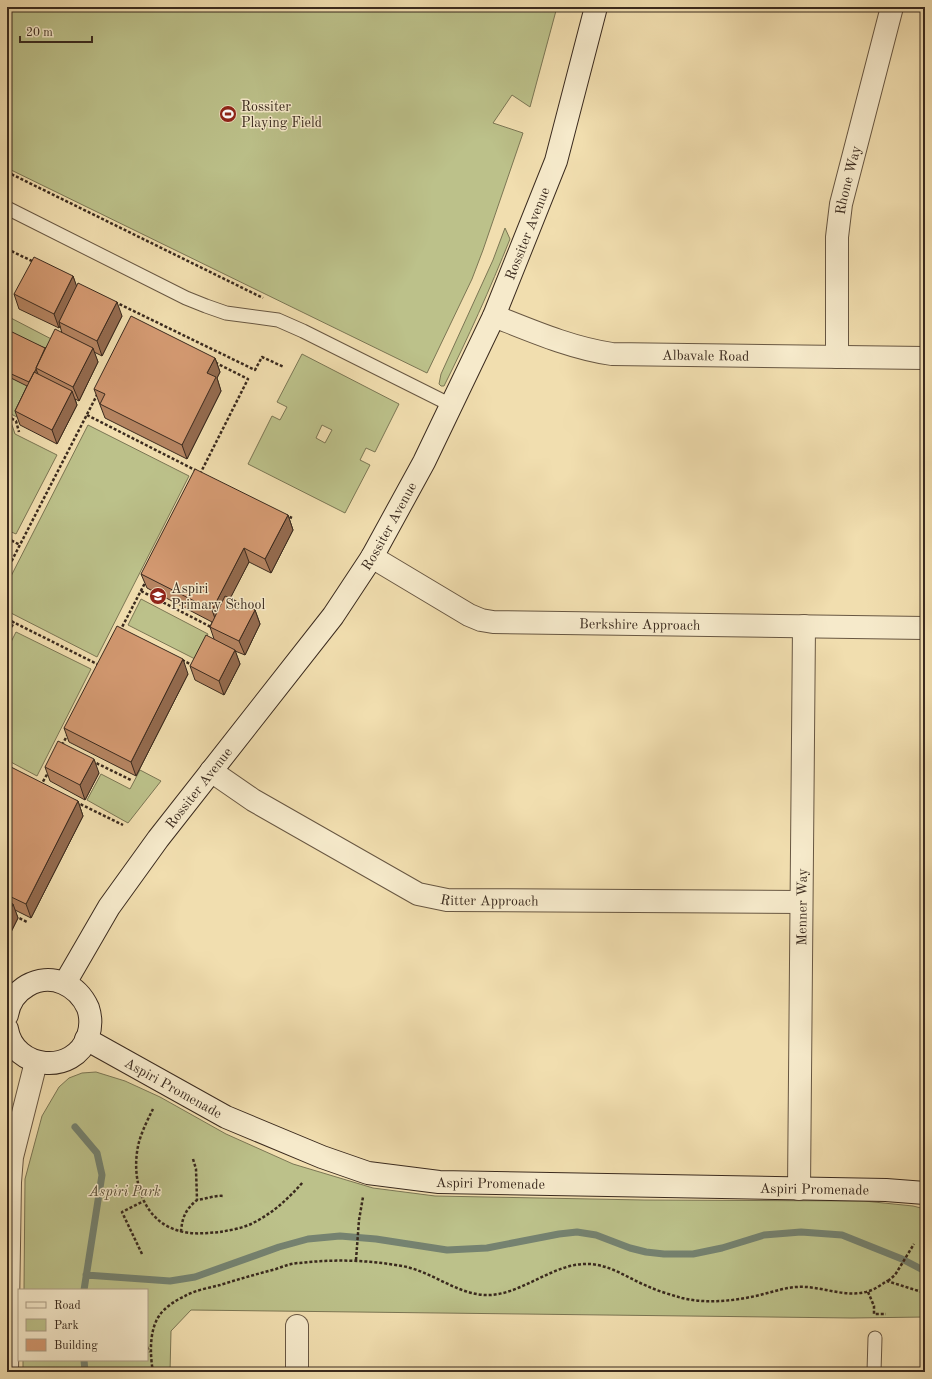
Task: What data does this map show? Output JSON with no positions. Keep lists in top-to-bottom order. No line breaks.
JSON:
{"streets":{"street":["Rhone Way","Rossiter Avenue","Albavale Road","Berkshire Approach","Ritter Approach","Menner Way","Aspiri Promenade"]},"crossings":[["Rhone Way","Albavale Road"],["Rossiter Avenue","Albavale Road"],["Rossiter Avenue","Berkshire Approach"],["Rossiter Avenue","Ritter Approach"],["Berkshire Approach","Menner Way"],["Ritter Approach","Menner Way"],["Menner Way","Aspiri Promenade"]],"parks":["Aspiri Park"],"places":{"sports":["Rossiter Playing Field"],"school or university":["Aspiri Primary School"]},"legend":["Road","Park","Building"],"scale_bar":"20 m"}
